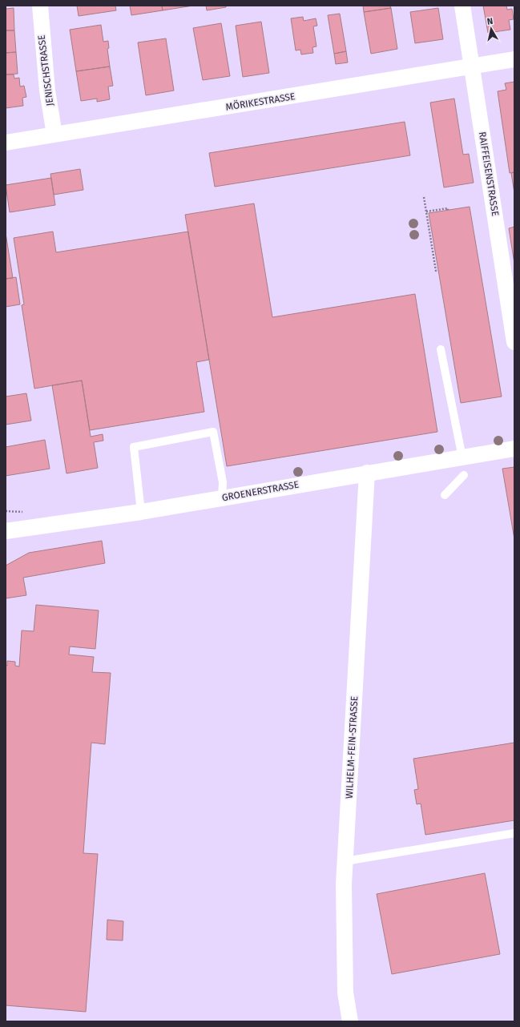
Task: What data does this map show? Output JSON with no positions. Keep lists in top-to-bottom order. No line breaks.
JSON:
{"streets":{"street":["JENISCHSTRASSE","MÖRIKESTRASSE","RAIFFEISENSTRASSE","GROENERSTRASSE","WILHELM-FEIN-STRASSE"]},"crossings":[["JENISCHSTRASSE","MÖRIKESTRASSE"],["MÖRIKESTRASSE","RAIFFEISENSTRASSE"],["GROENERSTRASSE","WILHELM-FEIN-STRASSE"]],"north":"top"}
